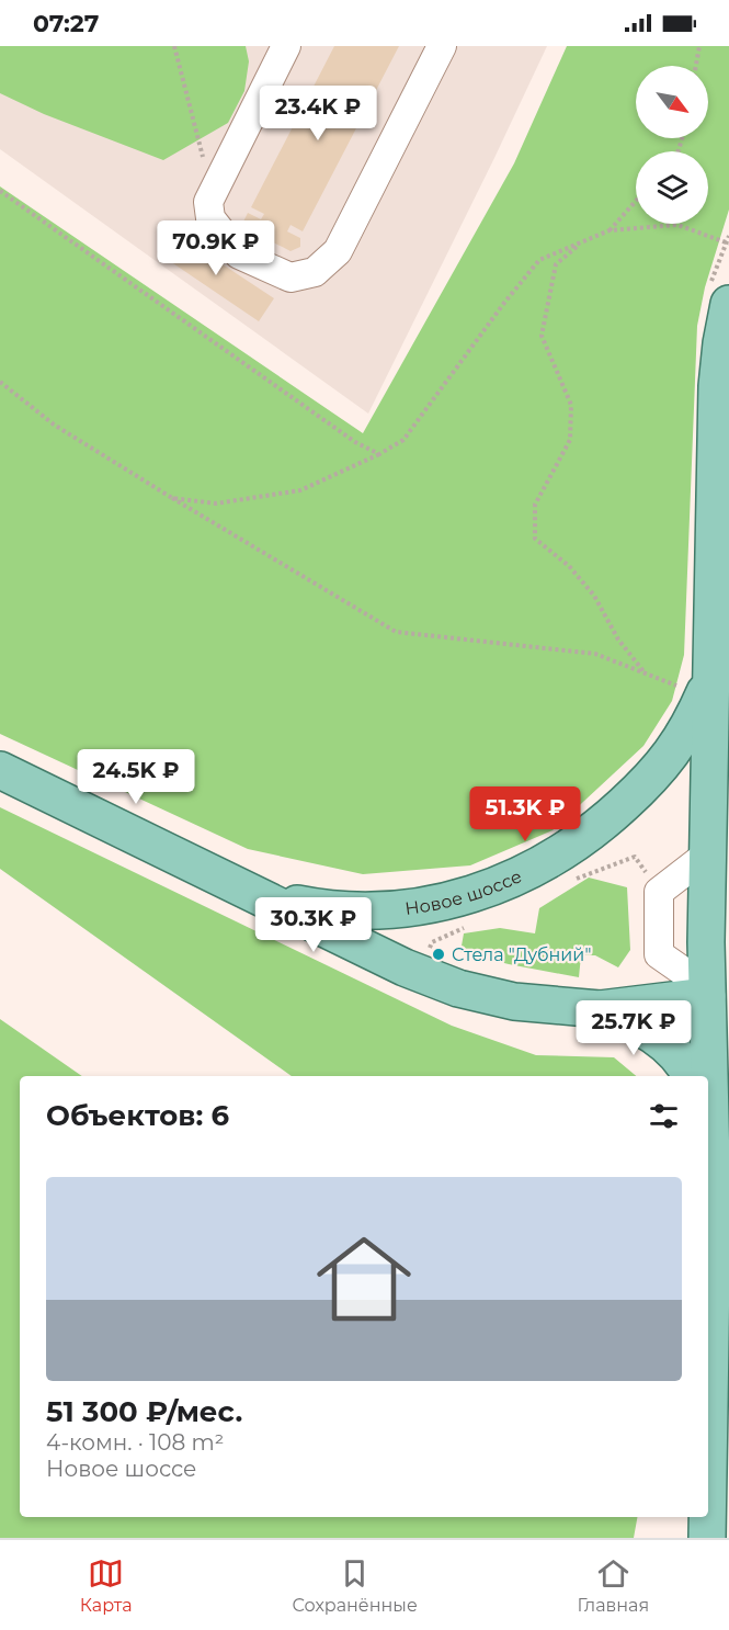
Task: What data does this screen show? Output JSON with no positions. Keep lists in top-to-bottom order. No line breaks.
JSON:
{"streets":{"main road":["Новое шоссе"]},"places":["Стела \"Дубний\""],"north":"bottom right","page":{"status":"07:27","price":["23.4K ₽","70.9K ₽","24.5K ₽","51.3K ₽","30.3K ₽","25.7K ₽"],"heading":"Объектов: 6","list":[{"name":"51 300 ₽/мес.","note":"4-комн. · 108 m² · Новое шоссе"}],"tabs":["Карта","Сохранённые","Главная"]}}
